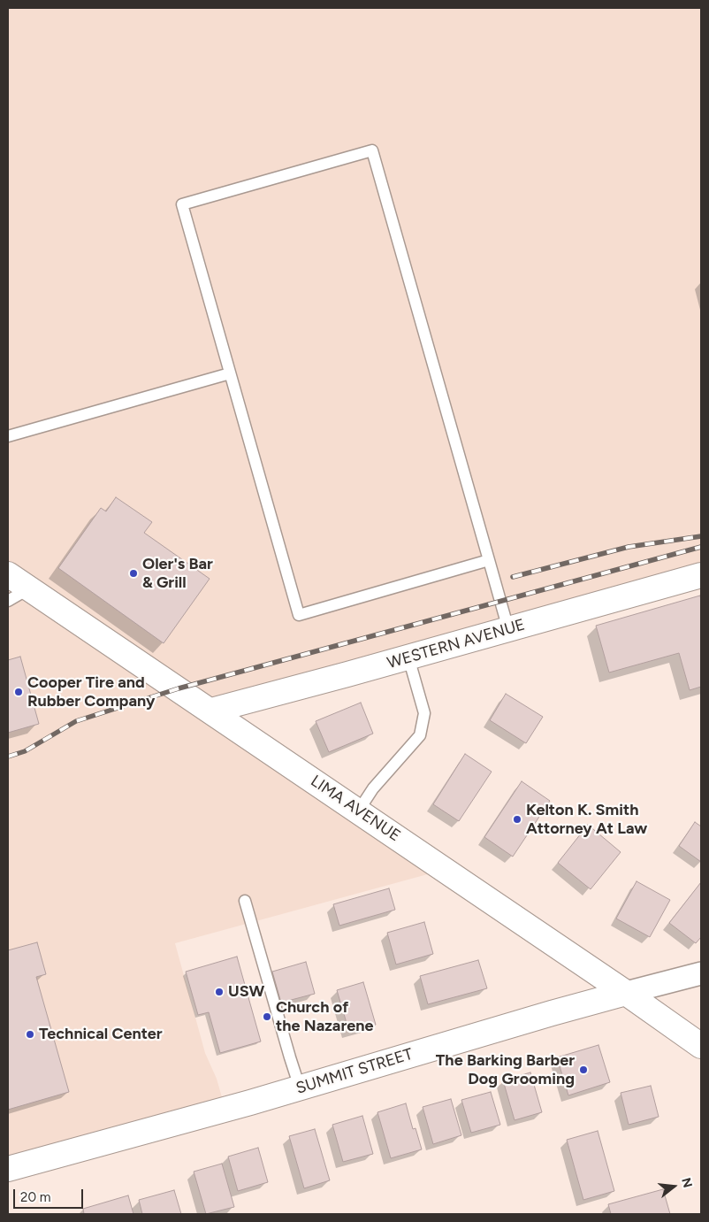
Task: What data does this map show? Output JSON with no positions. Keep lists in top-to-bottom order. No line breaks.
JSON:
{"streets":{"main road":["WESTERN AVENUE","LIMA AVENUE","SUMMIT STREET"]},"crossings":[["WESTERN AVENUE","LIMA AVENUE"],["LIMA AVENUE","SUMMIT STREET"]],"places":["Oler's Bar & Grill","Cooper Tire and Rubber Company","Kelton K. Smith Attorney At Law","USW","Church of the Nazarene","Technical Center","The Barking Barber Dog Grooming"],"scale_bar":"20 m","north":"right"}
